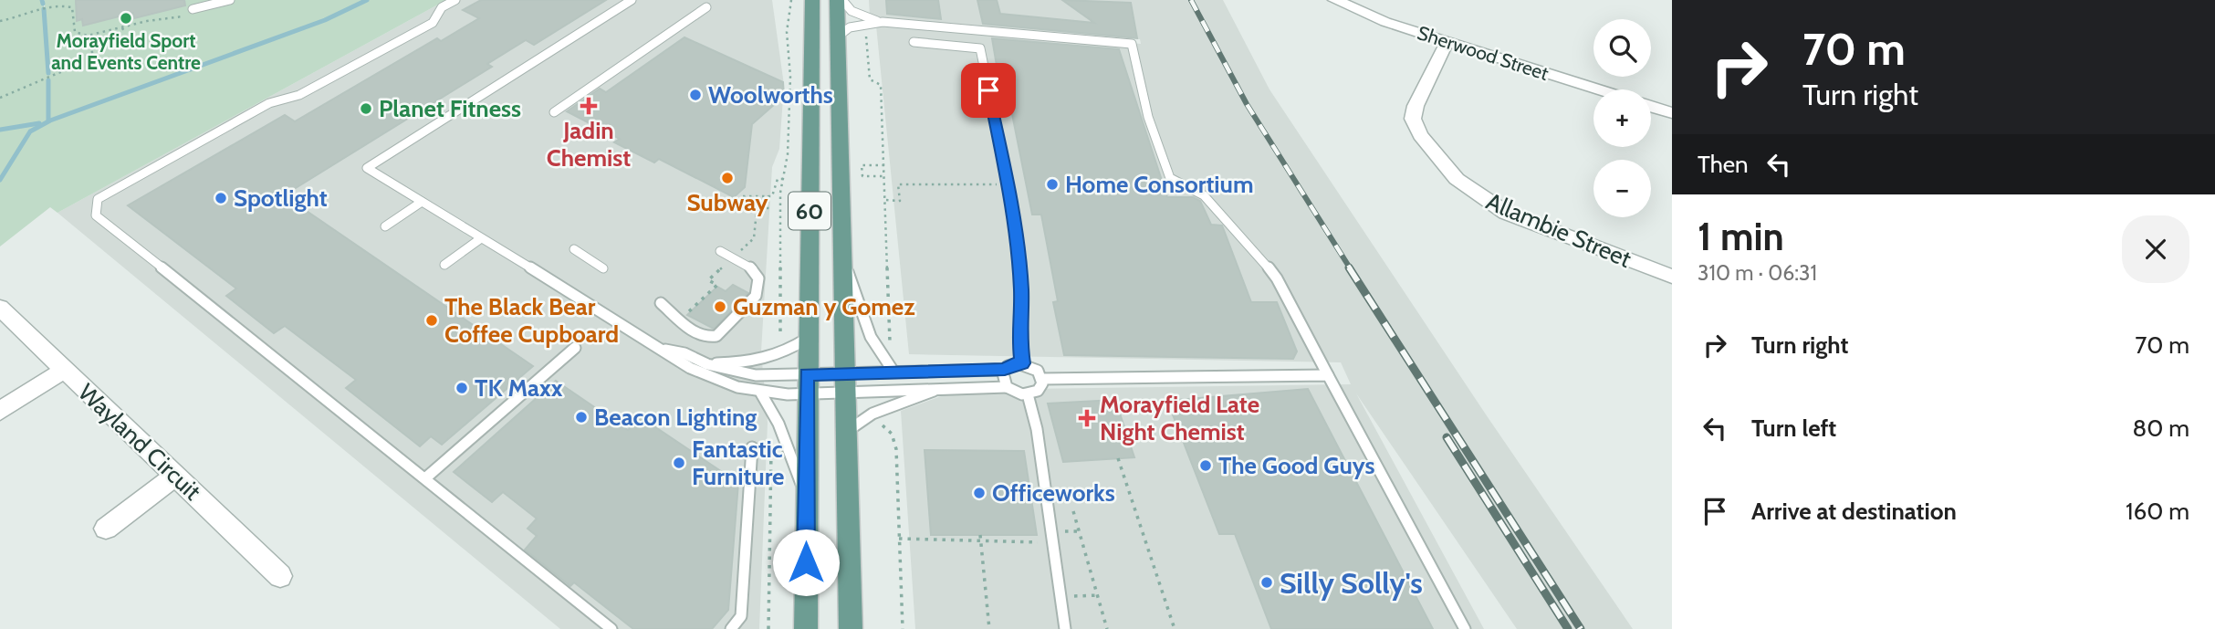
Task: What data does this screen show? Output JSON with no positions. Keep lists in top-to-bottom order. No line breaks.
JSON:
{"streets":{"main road":["60"],"street":["Sherwood Street","Allambie Street","Wayland Circuit"]},"crossings":[["Sherwood Street","Allambie Street"]],"places":{"other":["Morayfield Sport and Events Centre","Woolworths","Planet Fitness","Subway","Home Consortium","Spotlight","Guzman y Gomez","The Black Bear Coffee Cupboard","TK Maxx","Beacon Lighting","Fantastic Furniture","The Good Guys","Officeworks","Silly Solly's"],"health":["Jadin Chemist","Morayfield Late Night Chemist"]},"page":{"turn":["70 m","Turn right"],"map_buttons":["+","−"],"then":"Then","heading":["1 min","310 m · 06:31"],"list":[{"name":"Turn right","value":"70 m"},{"name":"Turn left","value":"80 m"},{"name":"Arrive at destination","value":"160 m"}]}}
